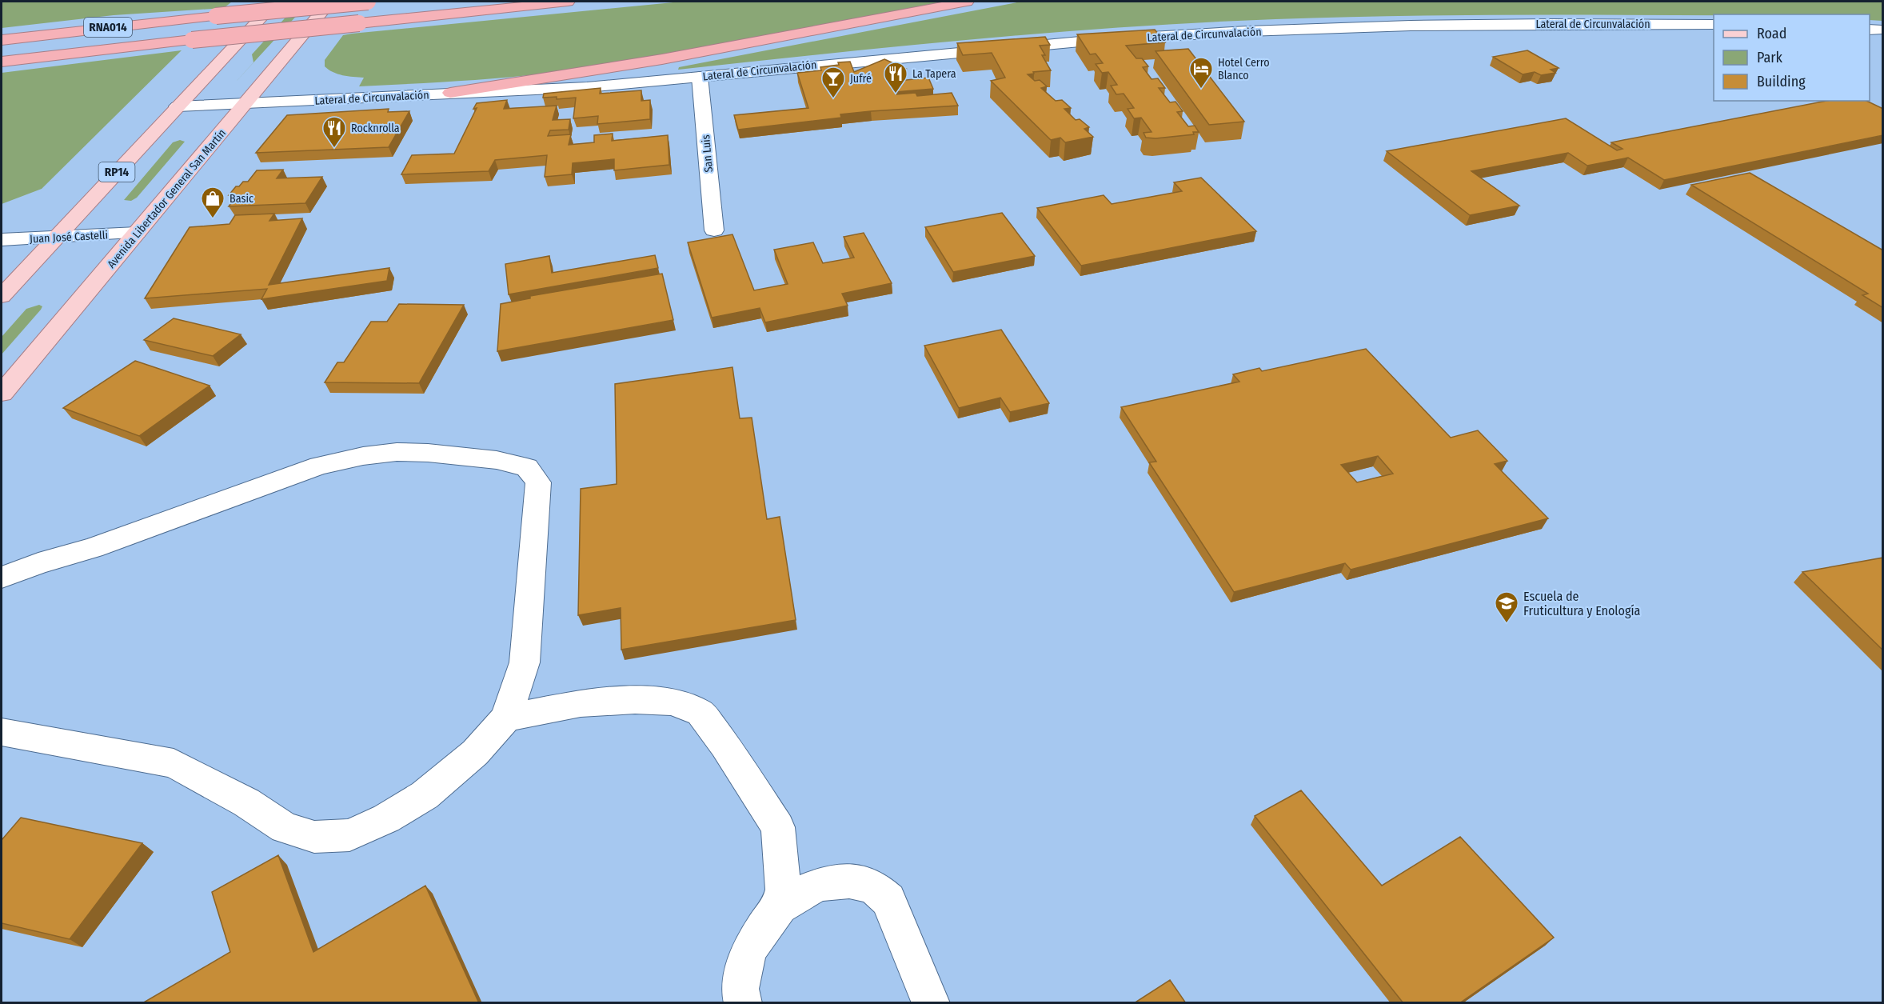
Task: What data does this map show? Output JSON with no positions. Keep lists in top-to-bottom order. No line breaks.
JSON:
{"streets":{"highway":["RNA014"],"main road":["RP14","Avenida Libertador General San Martín"],"street":["Lateral de Circunvalación","San Luis","Juan José Castelli"]},"crossings":[["Lateral de Circunvalación","San Luis"],["Lateral de Circunvalación","RP14"],["Lateral de Circunvalación","Avenida Libertador General San Martín"],["RP14","Juan José Castelli"],["Avenida Libertador General San Martín","Juan José Castelli"]],"places":{"hotel":["Hotel Cerro Blanco"],"restaurant":["La Tapera","Rocknrolla"],"bar":["Jufré"],"shop":["Basic"],"school or university":["Escuela de Fruticultura y Enología"]},"legend":["Road","Park","Building"]}
